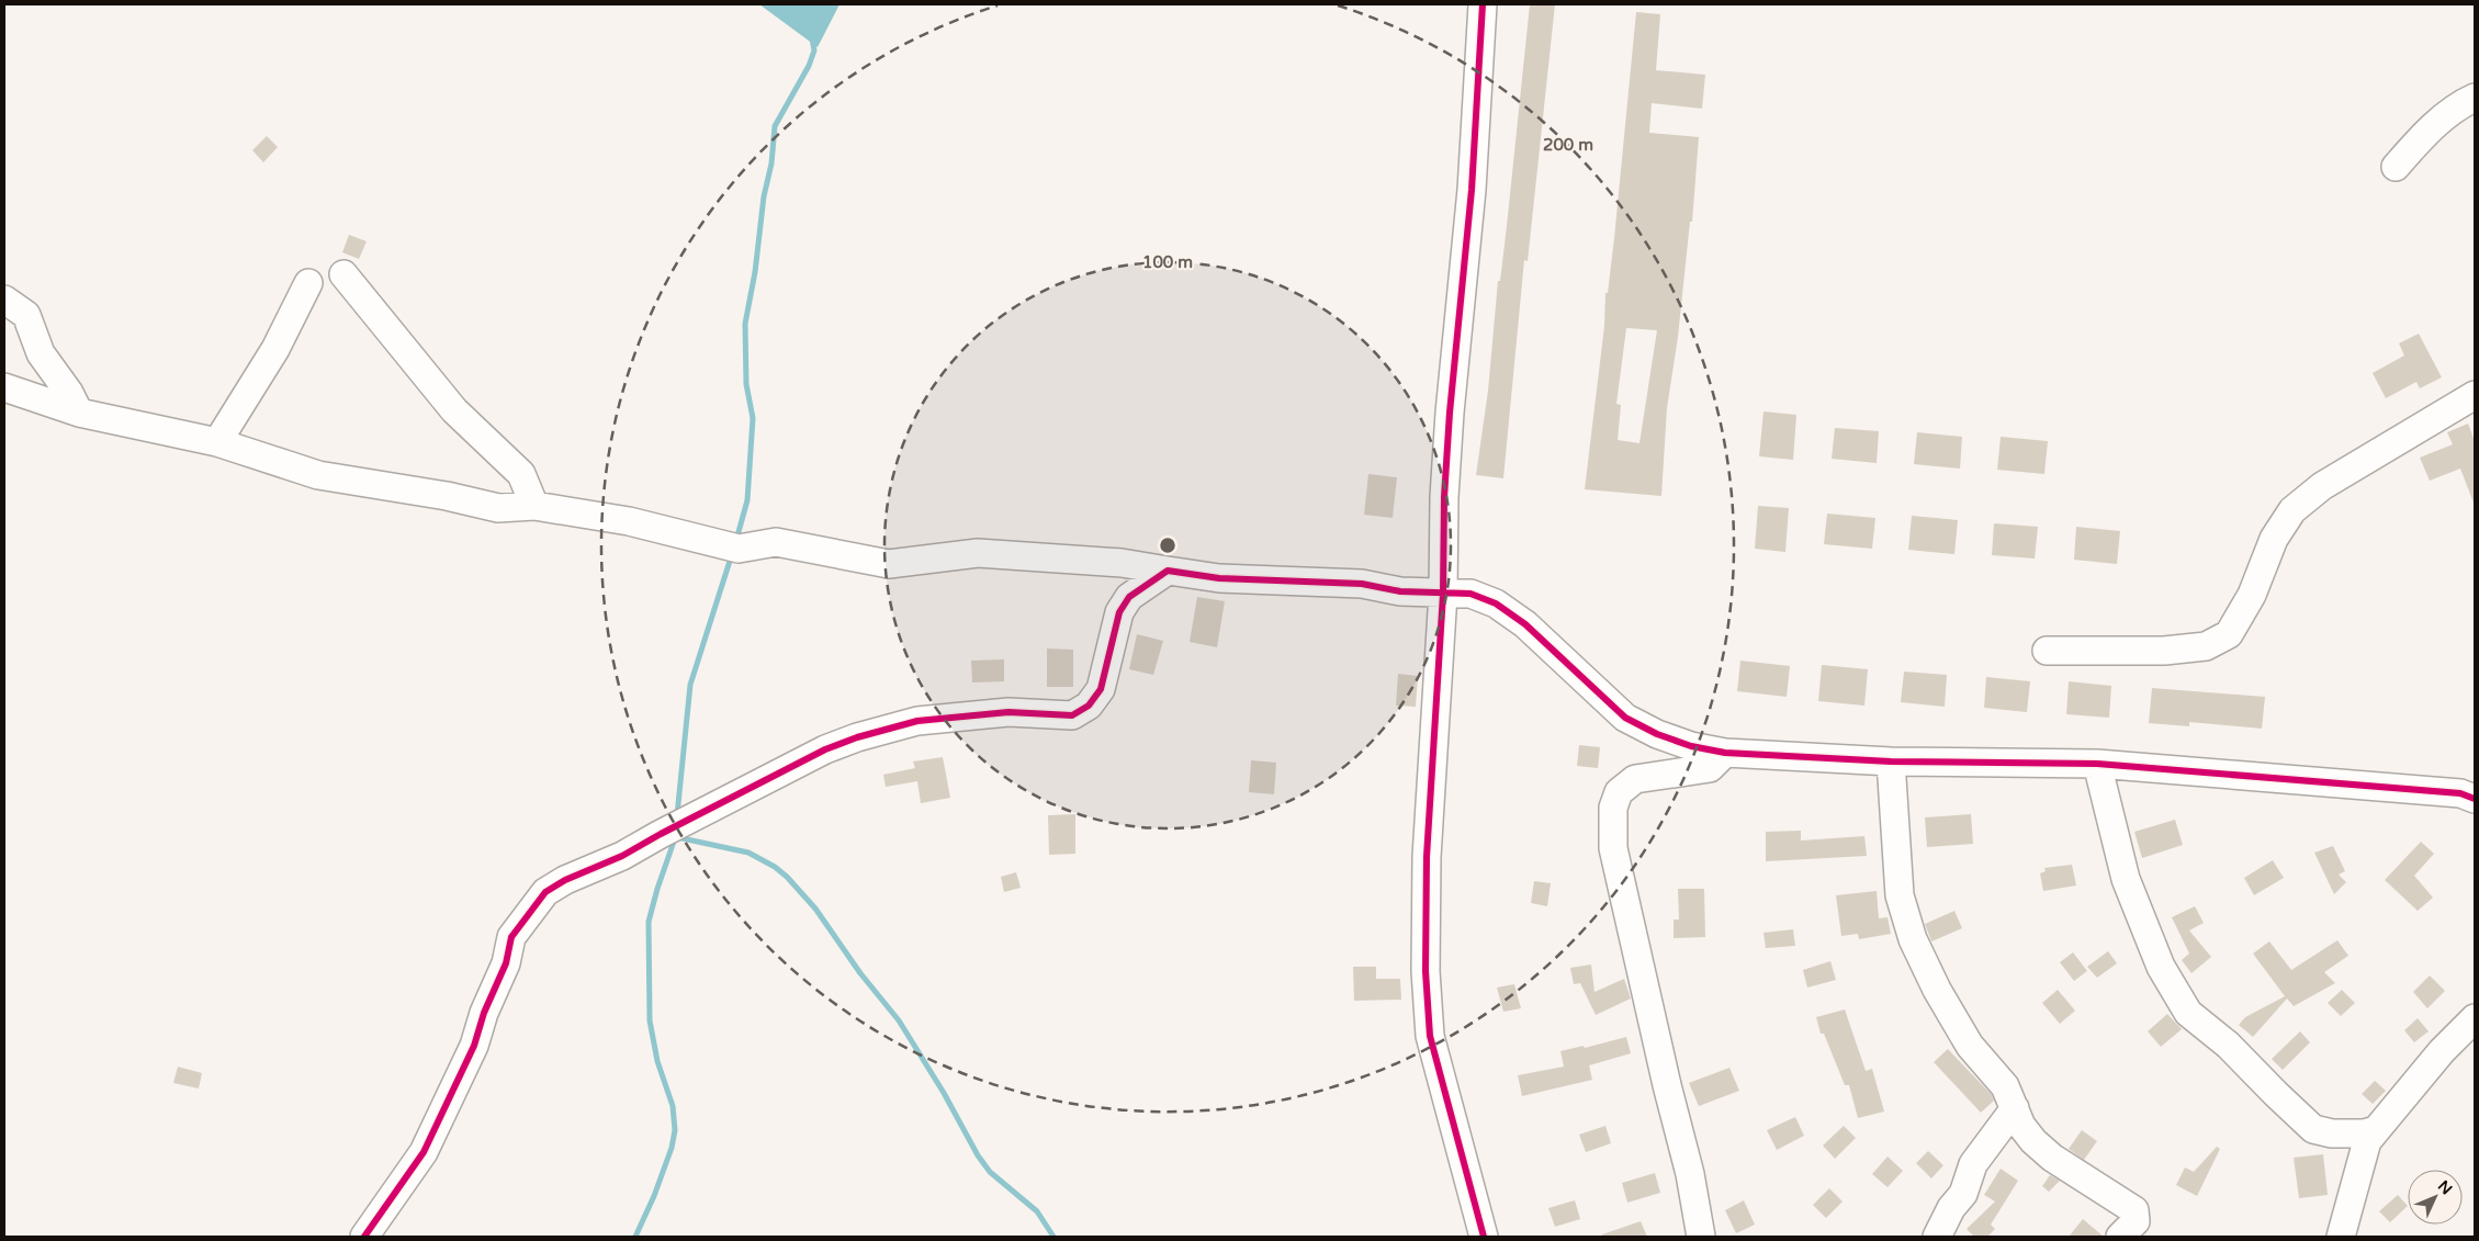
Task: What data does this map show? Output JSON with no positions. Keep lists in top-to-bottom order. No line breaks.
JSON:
{"north":"top right","rings":["200 m","100 m"]}
